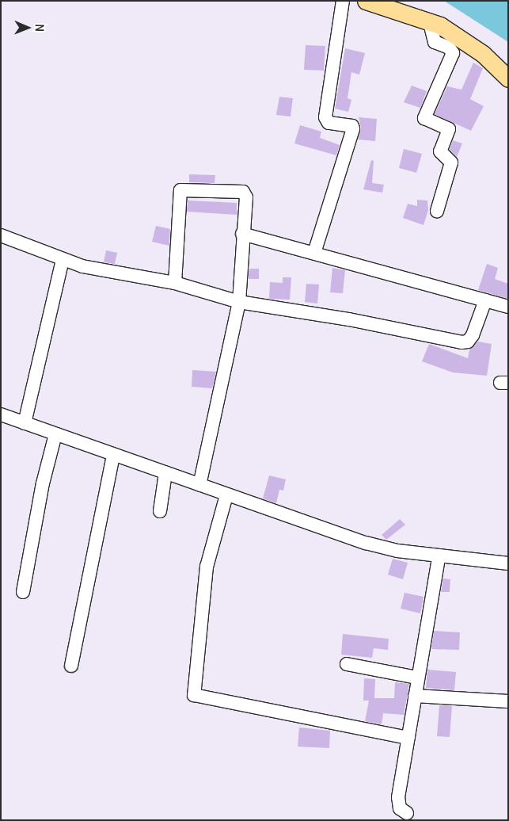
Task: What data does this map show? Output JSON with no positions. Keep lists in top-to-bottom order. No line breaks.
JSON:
{"north":"right"}
